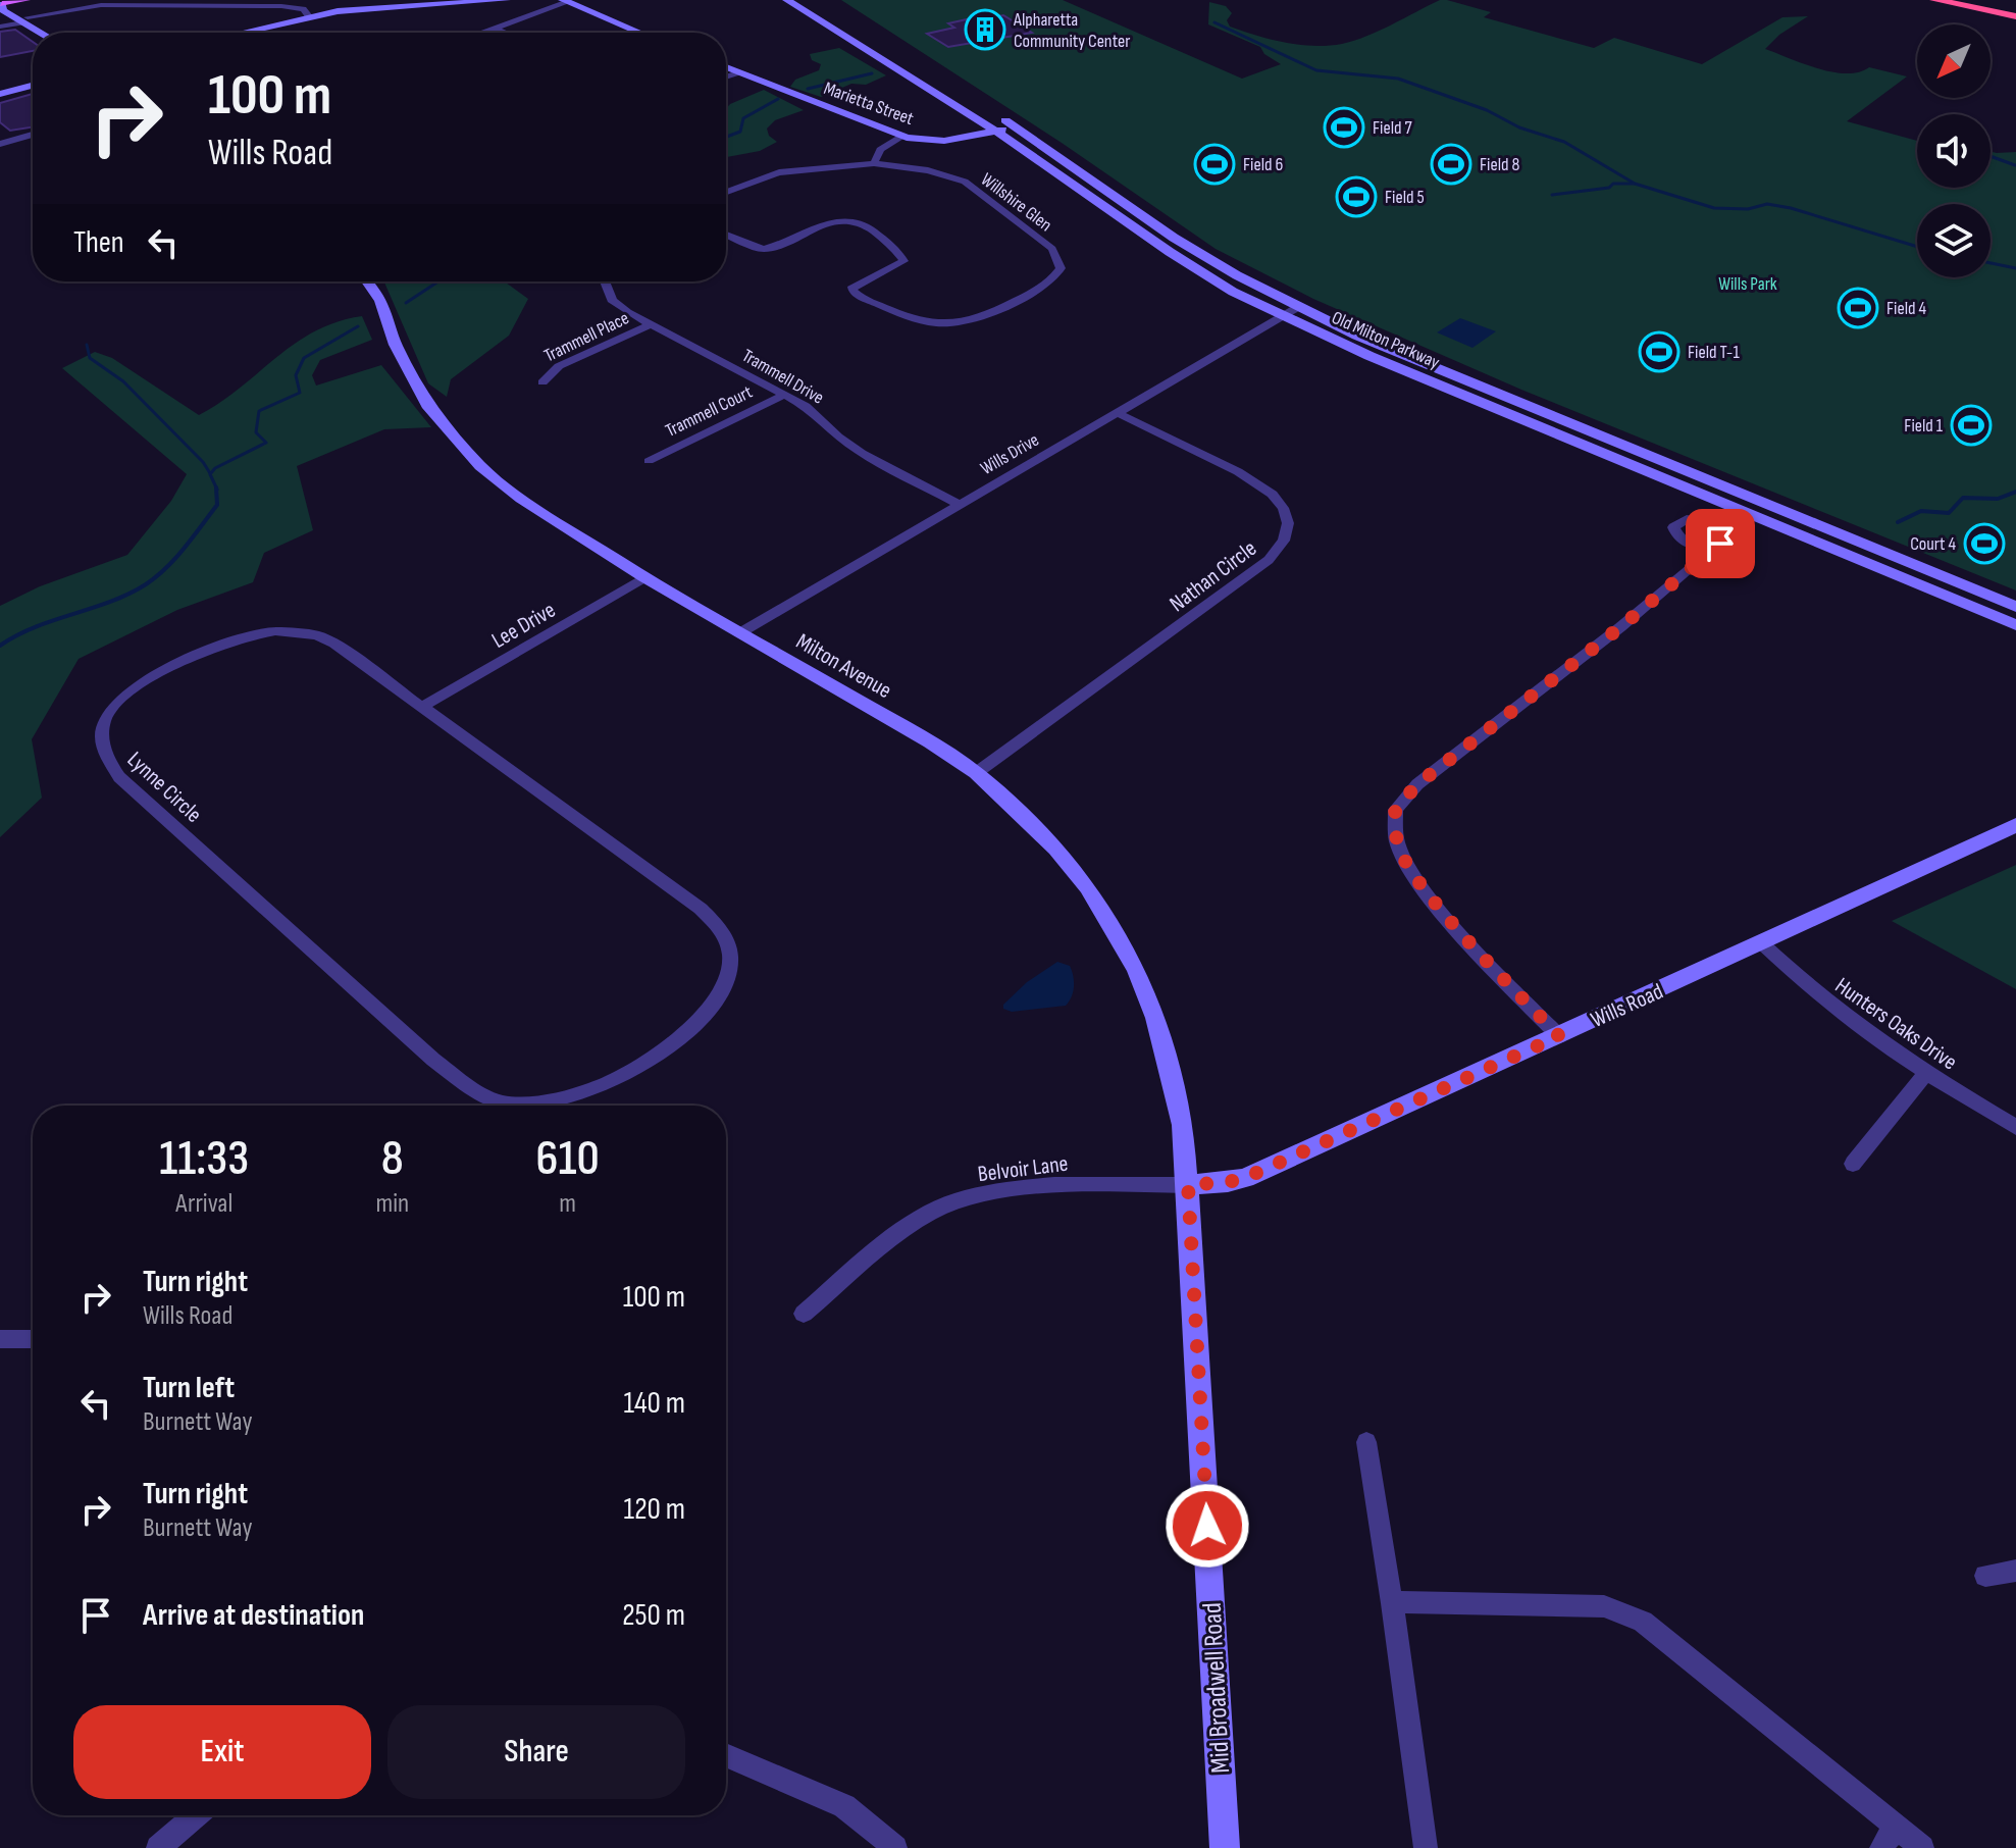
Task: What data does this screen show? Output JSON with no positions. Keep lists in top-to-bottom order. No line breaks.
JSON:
{"streets":{"street":["Marietta Street","Willshire Glen","Trammell Place","Old Milton Parkway","Trammell Drive","Trammell Court","Wills Drive","Nathan Circle","Lee Drive","Milton Avenue","Lynne Circle","Wills Road","Hunters Oaks Drive","Belvoir Lane","Mid Broadwell Road"]},"crossings":[["Marietta Street","Old Milton Parkway"],["Trammell Place","Trammell Drive"],["Old Milton Parkway","Wills Drive"],["Trammell Drive","Trammell Court"],["Trammell Drive","Wills Drive"],["Wills Drive","Nathan Circle"],["Wills Drive","Milton Avenue"],["Nathan Circle","Milton Avenue"],["Lee Drive","Milton Avenue"],["Lee Drive","Lynne Circle"],["Milton Avenue","Wills Road"],["Milton Avenue","Belvoir Lane"],["Milton Avenue","Mid Broadwell Road"],["Wills Road","Hunters Oaks Drive"],["Wills Road","Belvoir Lane"],["Wills Road","Mid Broadwell Road"],["Belvoir Lane","Mid Broadwell Road"]],"parks":["Wills Park"],"places":{"building":["Alpharetta Community Center"],"sports":["Field 7","Field 6","Field 8","Field 5","Field 4","Field T-1","Field 1","Court 4"]},"north":"bottom left","page":{"turn":["100 m","Wills Road"],"then":"Then","eta":["11:33","Arrival","8","min","610","m"],"list":[{"name":"Turn right","note":"Wills Road","value":"100 m"},{"name":"Turn left","note":"Burnett Way","value":"140 m"},{"name":"Turn right","note":"Burnett Way","value":"120 m"},{"name":"Arrive at destination","value":"250 m"}],"buttons":["Exit","Share"]}}
